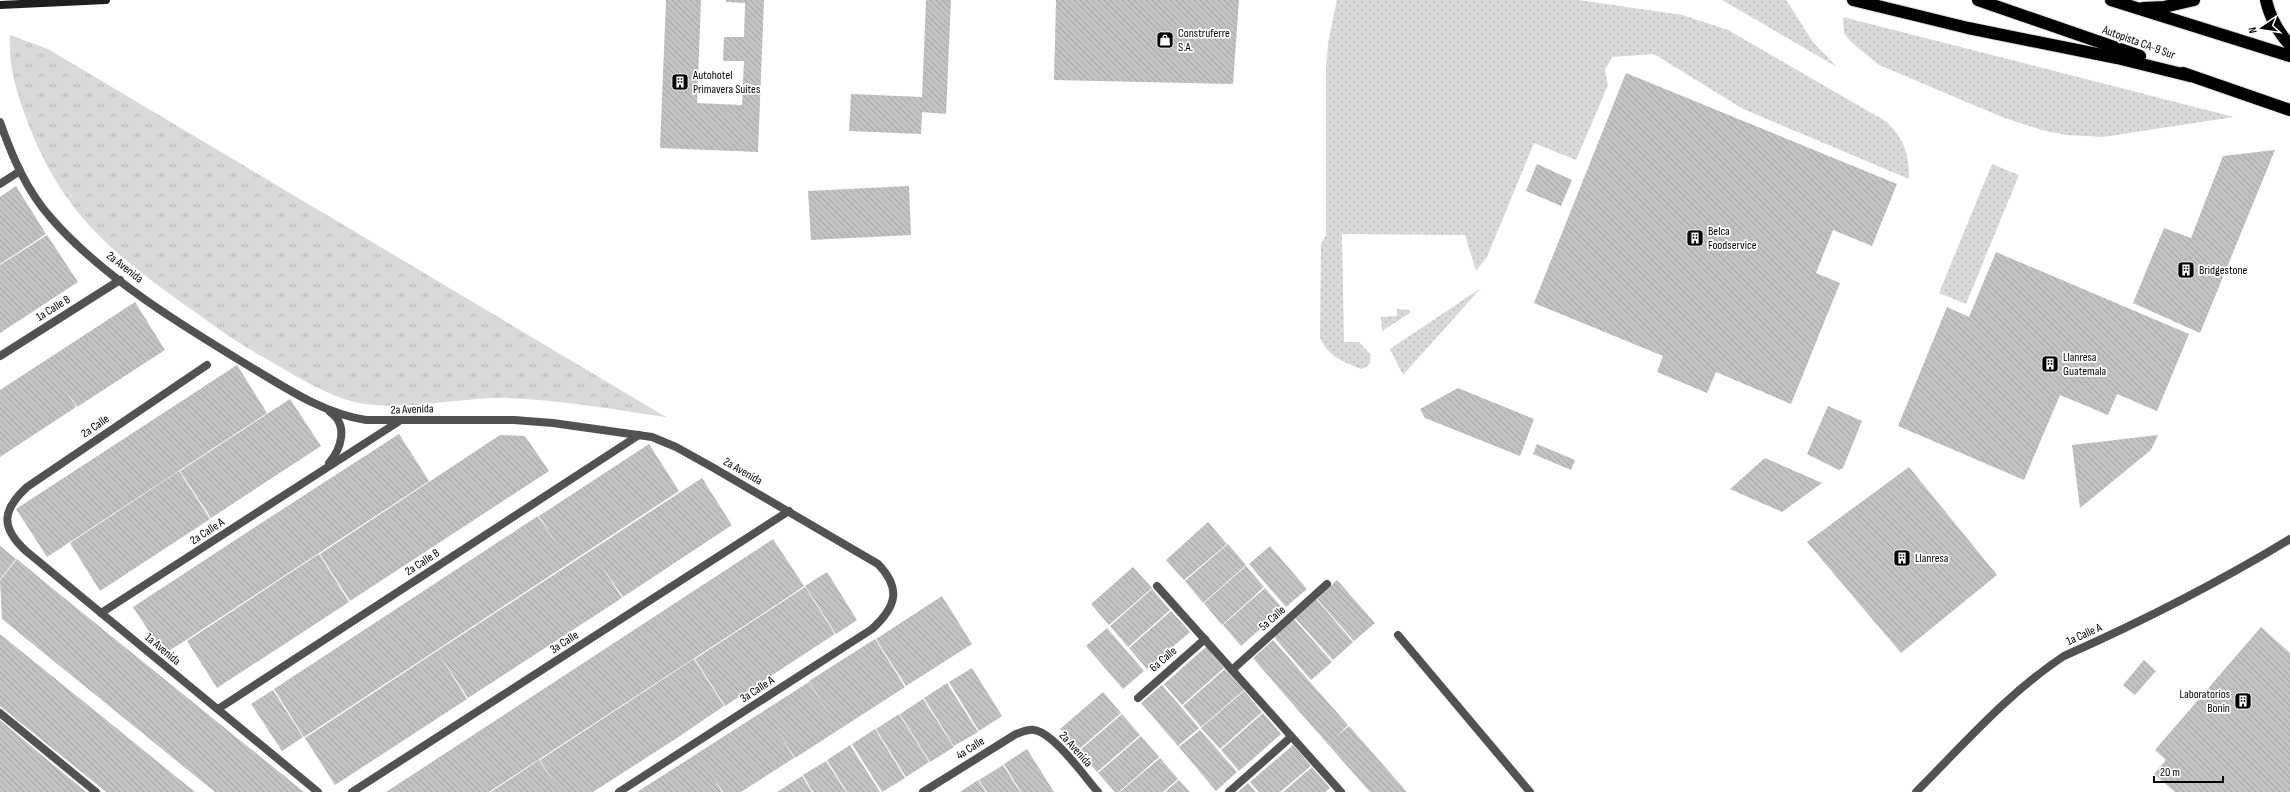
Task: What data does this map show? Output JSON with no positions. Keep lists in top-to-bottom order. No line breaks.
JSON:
{"streets":{"highway":["Autopista CA-9 Sur"],"street":["2a Avenida","1a Calle B","2a Calle","2a Calle A","2a Calle B","5a Calle","1a Calle A","3a Calle","1a Avenida","6a Calle","3a Calle A","4a Calle"]},"crossings":[["2a Avenida","1a Calle B"],["2a Avenida","2a Calle A"],["2a Avenida","2a Calle B"],["2a Avenida","3a Calle"],["2a Avenida","3a Calle A"],["2a Avenida","4a Calle"],["2a Calle","1a Avenida"],["2a Calle A","1a Avenida"],["2a Calle B","1a Avenida"]],"places":{"shop":["Construferre S.A."],"building":["Autohotel Primavera Suites","Belca Foodservice","Bridgestone","Llanresa Guatemala","Llanresa","Laboratorios Bonin"]},"scale_bar":"20 m","north":"left"}
